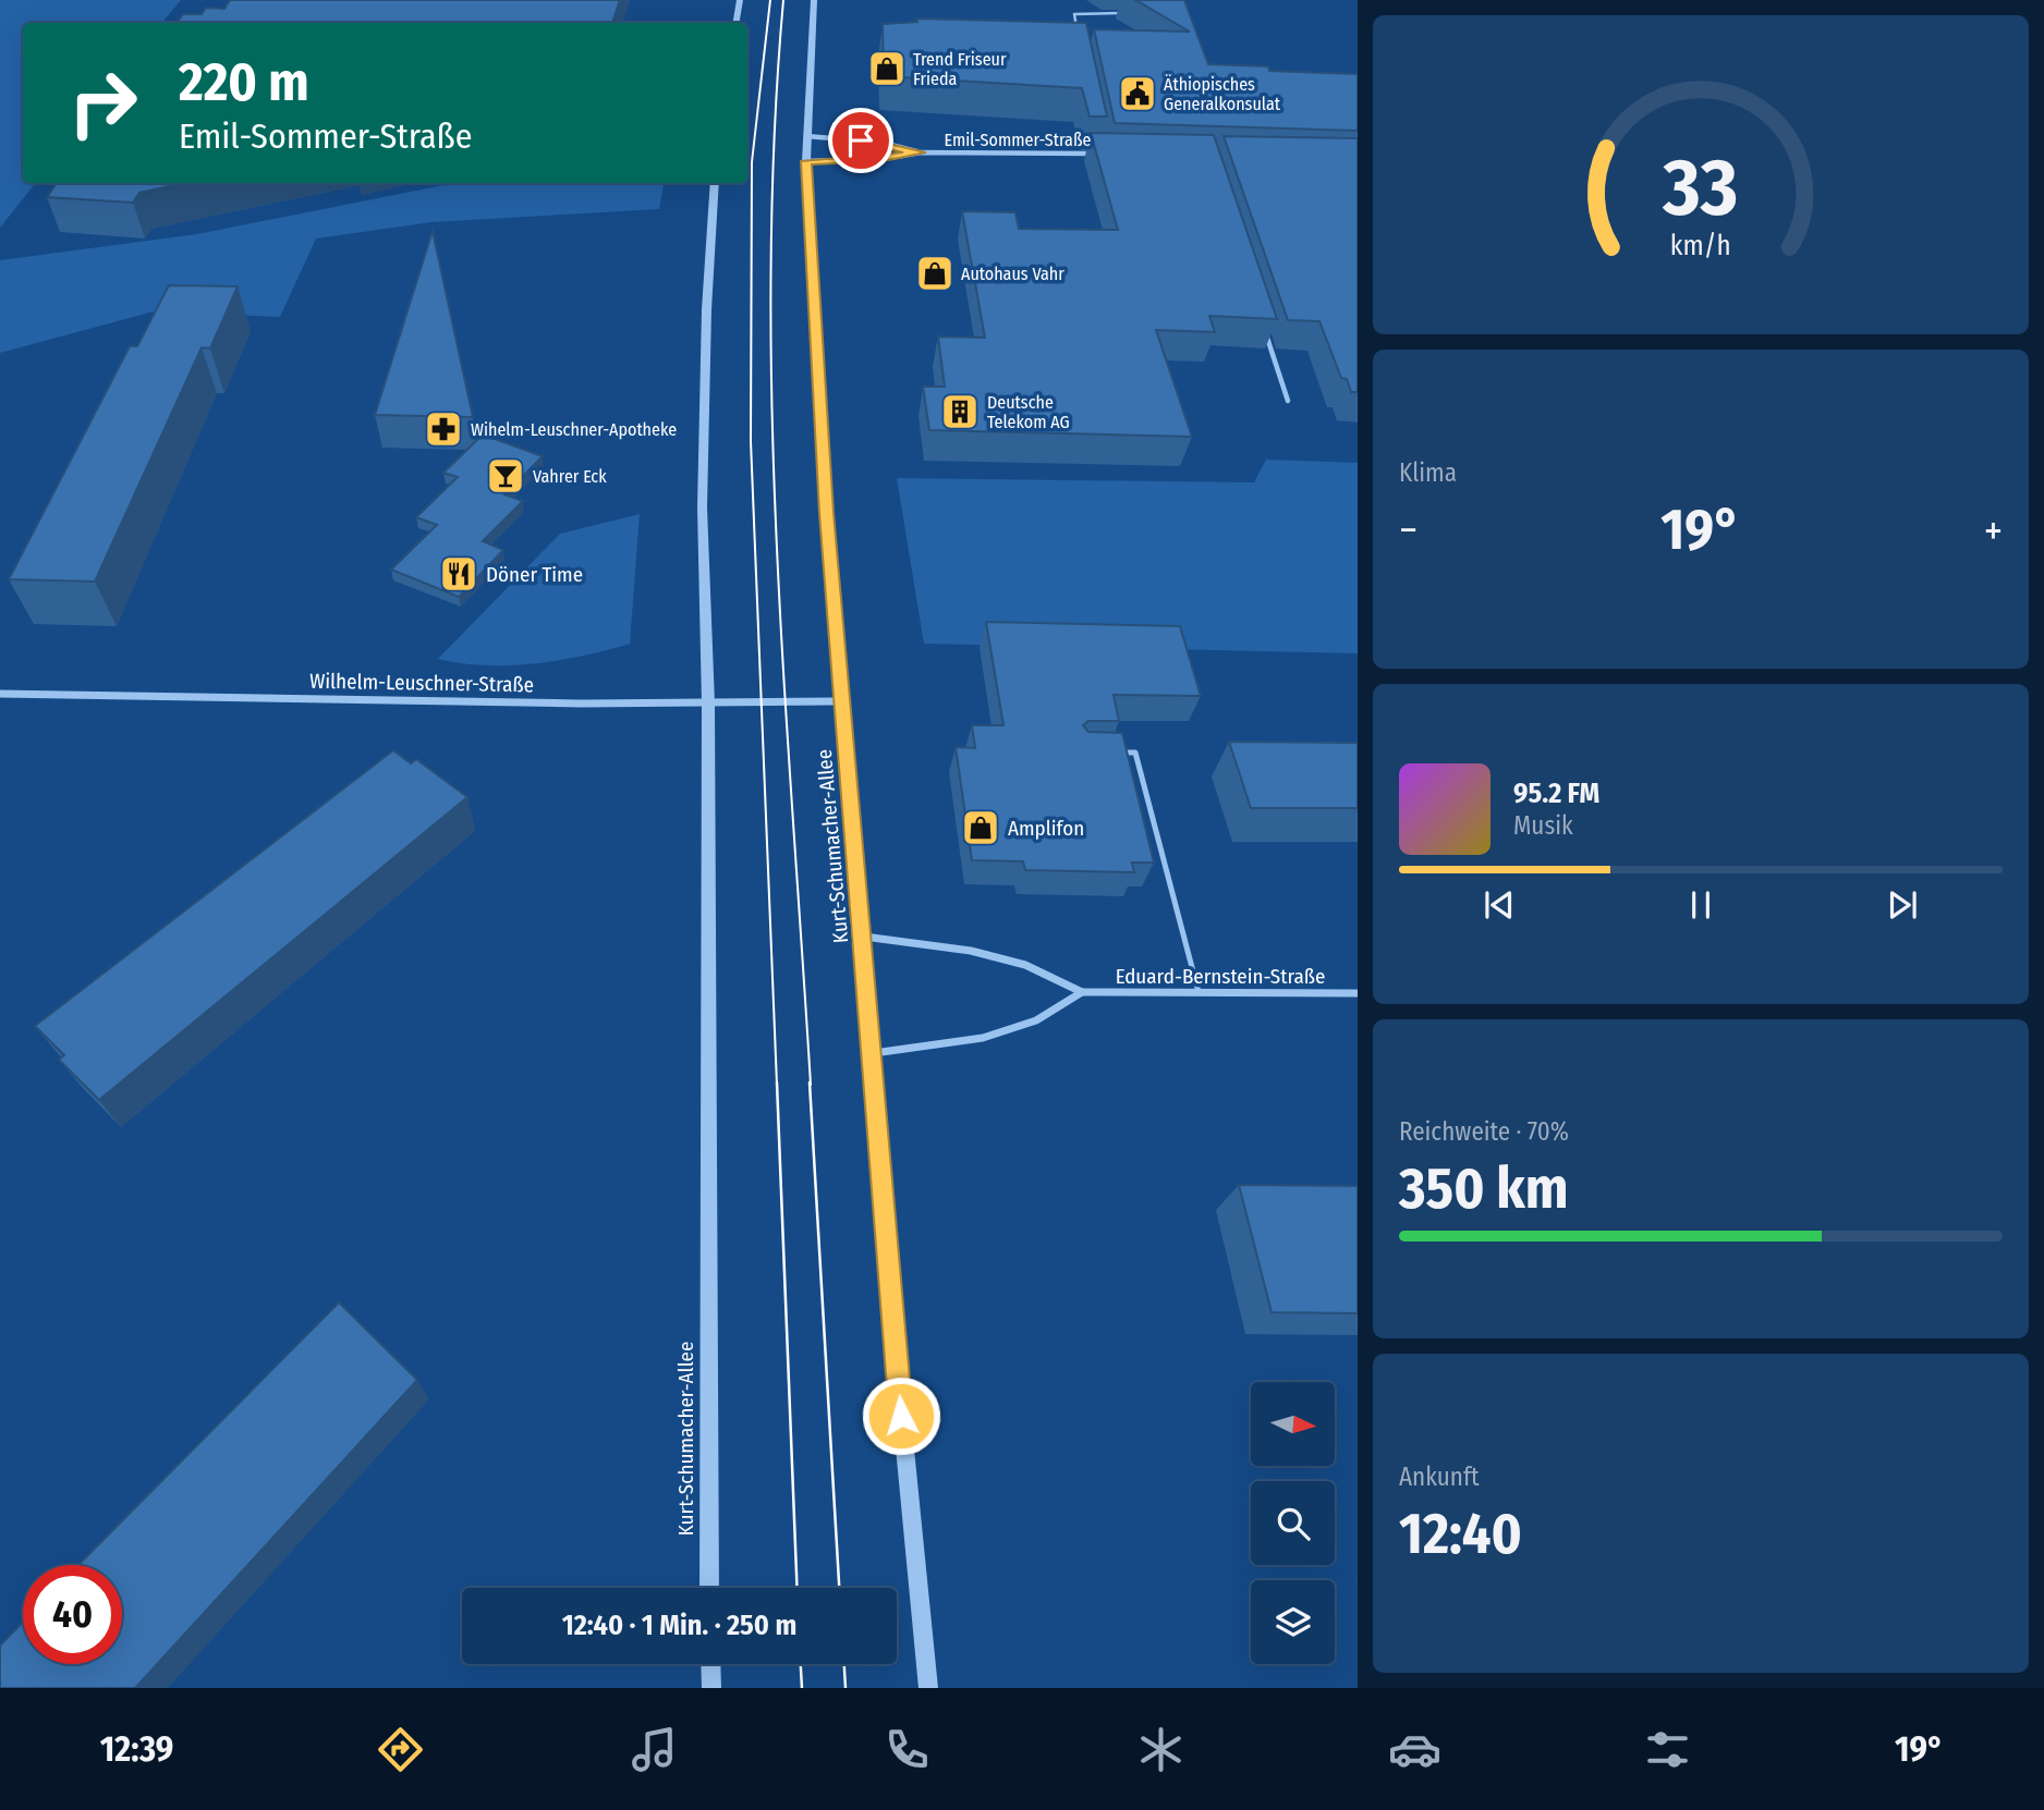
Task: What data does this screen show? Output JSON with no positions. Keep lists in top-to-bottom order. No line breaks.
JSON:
{"streets":{"street":["Emil-Sommer-Straße","Wilhelm-Leuschner-Straße","Kurt-Schumacher-Allee","Eduard-Bernstein-Straße"]},"crossings":[["Emil-Sommer-Straße","Kurt-Schumacher-Allee"],["Wilhelm-Leuschner-Straße","Kurt-Schumacher-Allee"],["Kurt-Schumacher-Allee","Eduard-Bernstein-Straße"]],"places":{"shop":["Trend Friseur Frieda","Autohaus Vahr","Amplifon"],"public building":["Äthiopisches Generalkonsulat"],"building":["Deutsche Telekom AG"],"pharmacy":["Wihelm-Leuschner-Apotheke"],"bar":["Vahrer Eck"],"restaurant":["Döner Time"]},"north":"right","page":{"turn":["220 m","Emil-Sommer-Straße"],"tile":["Klima",["Reichweite · 70%","350 km"],["Ankunft","12:40"]],"heat":["−","19°","+"],"song":["95.2 FM","Musik"],"limit":"40","trip":"12:40 · 1 Min. · 250 m","tabs":["12:39","19°"],"gauge":["33","km/h"]}}
